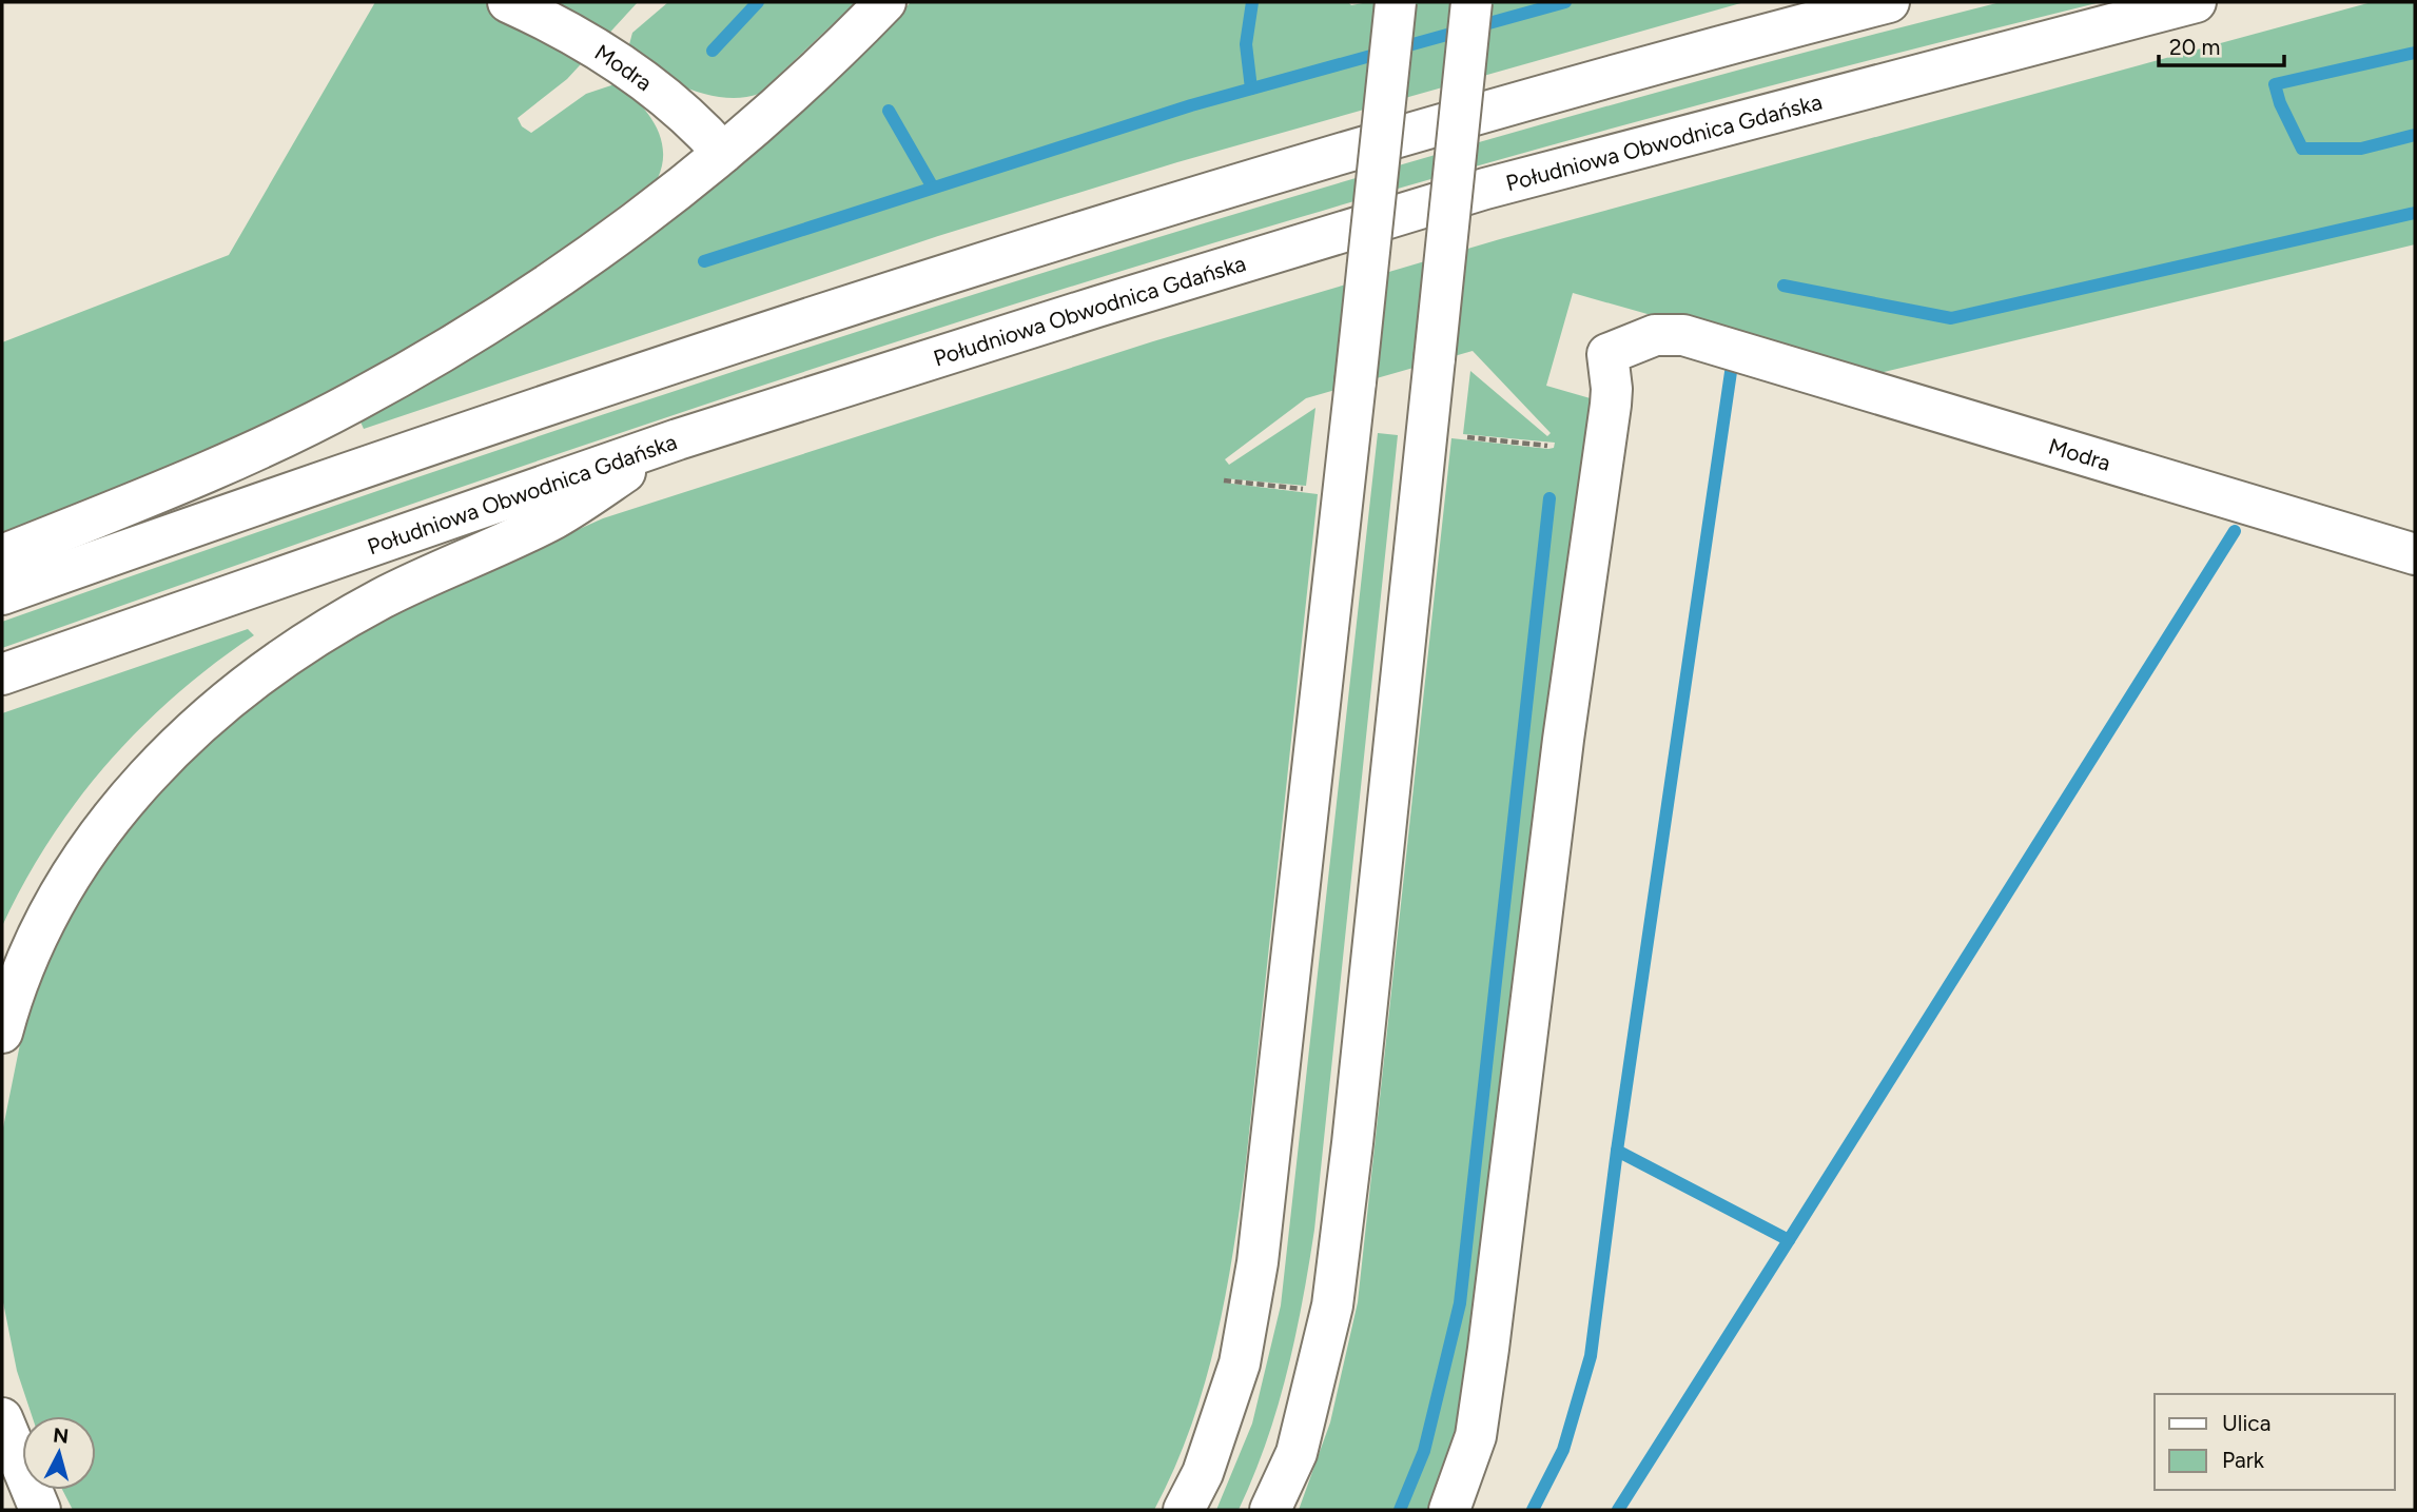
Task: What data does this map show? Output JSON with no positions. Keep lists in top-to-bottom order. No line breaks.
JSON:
{"streets":{"main road":["Modra","Południowa Obwodnica Gdańska"]},"legend":["Ulica","Park"],"scale_bar":"20 m","north":"top"}
